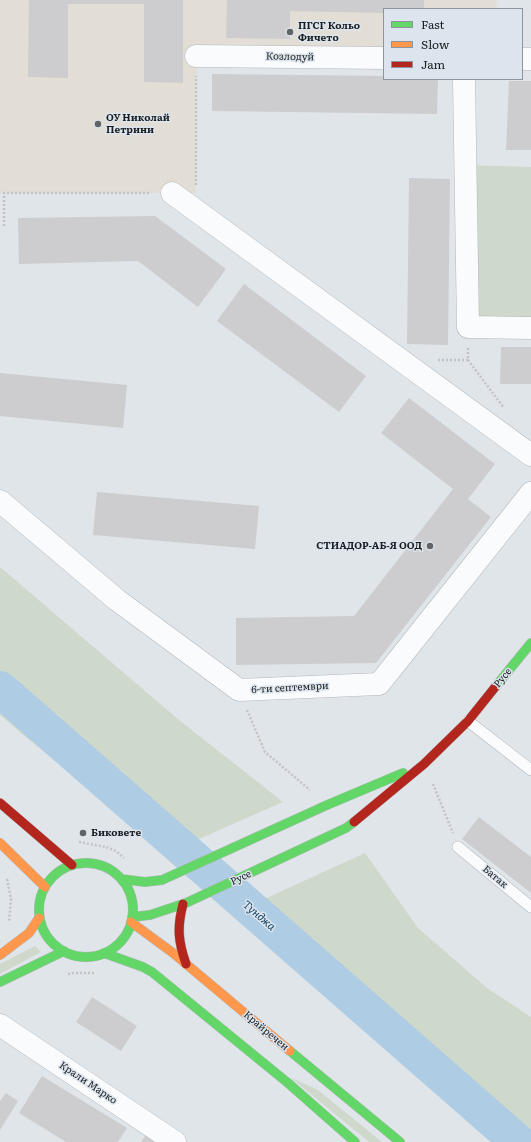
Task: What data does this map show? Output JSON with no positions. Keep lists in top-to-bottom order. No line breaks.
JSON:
{"streets":{"street":["Козлодуй","Русе","6-ти септември","Крайречен","Крали Марко"],"lane":["Батак"]},"crossings":[["Русе","Крайречен"]],"water":["Тунджа"],"places":["ПГСГ Кольо Фичето","ОУ Николай Петрини","СТИАДОР-АБ-Я ООД","Биковете"],"legend":["Fast","Slow","Jam"]}
